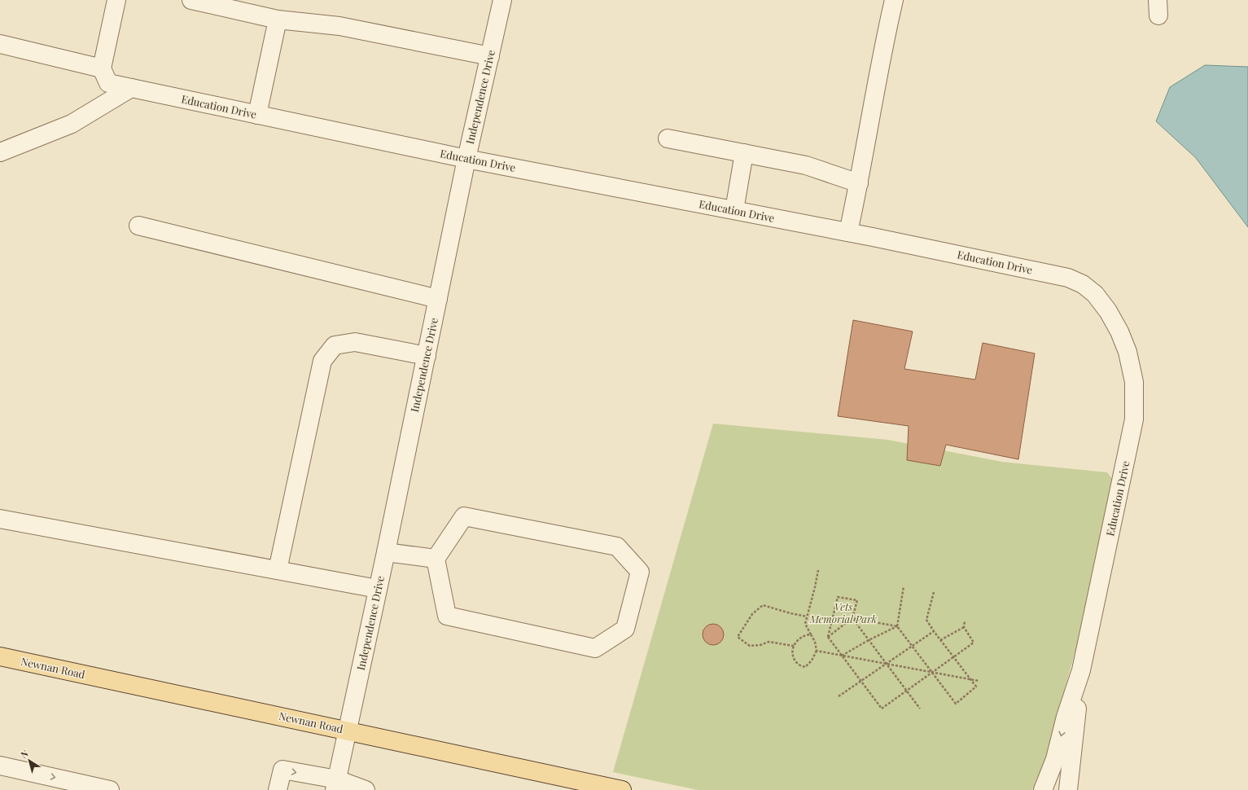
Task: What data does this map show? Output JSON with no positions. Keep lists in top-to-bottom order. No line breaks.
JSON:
{"streets":{"main road":["Newnan Road"],"street":["Independence Drive","Education Drive"]},"crossings":[["Independence Drive","Education Drive"],["Independence Drive","Newnan Road"]],"parks":["Vets Memorial Park"],"north":"top left"}
